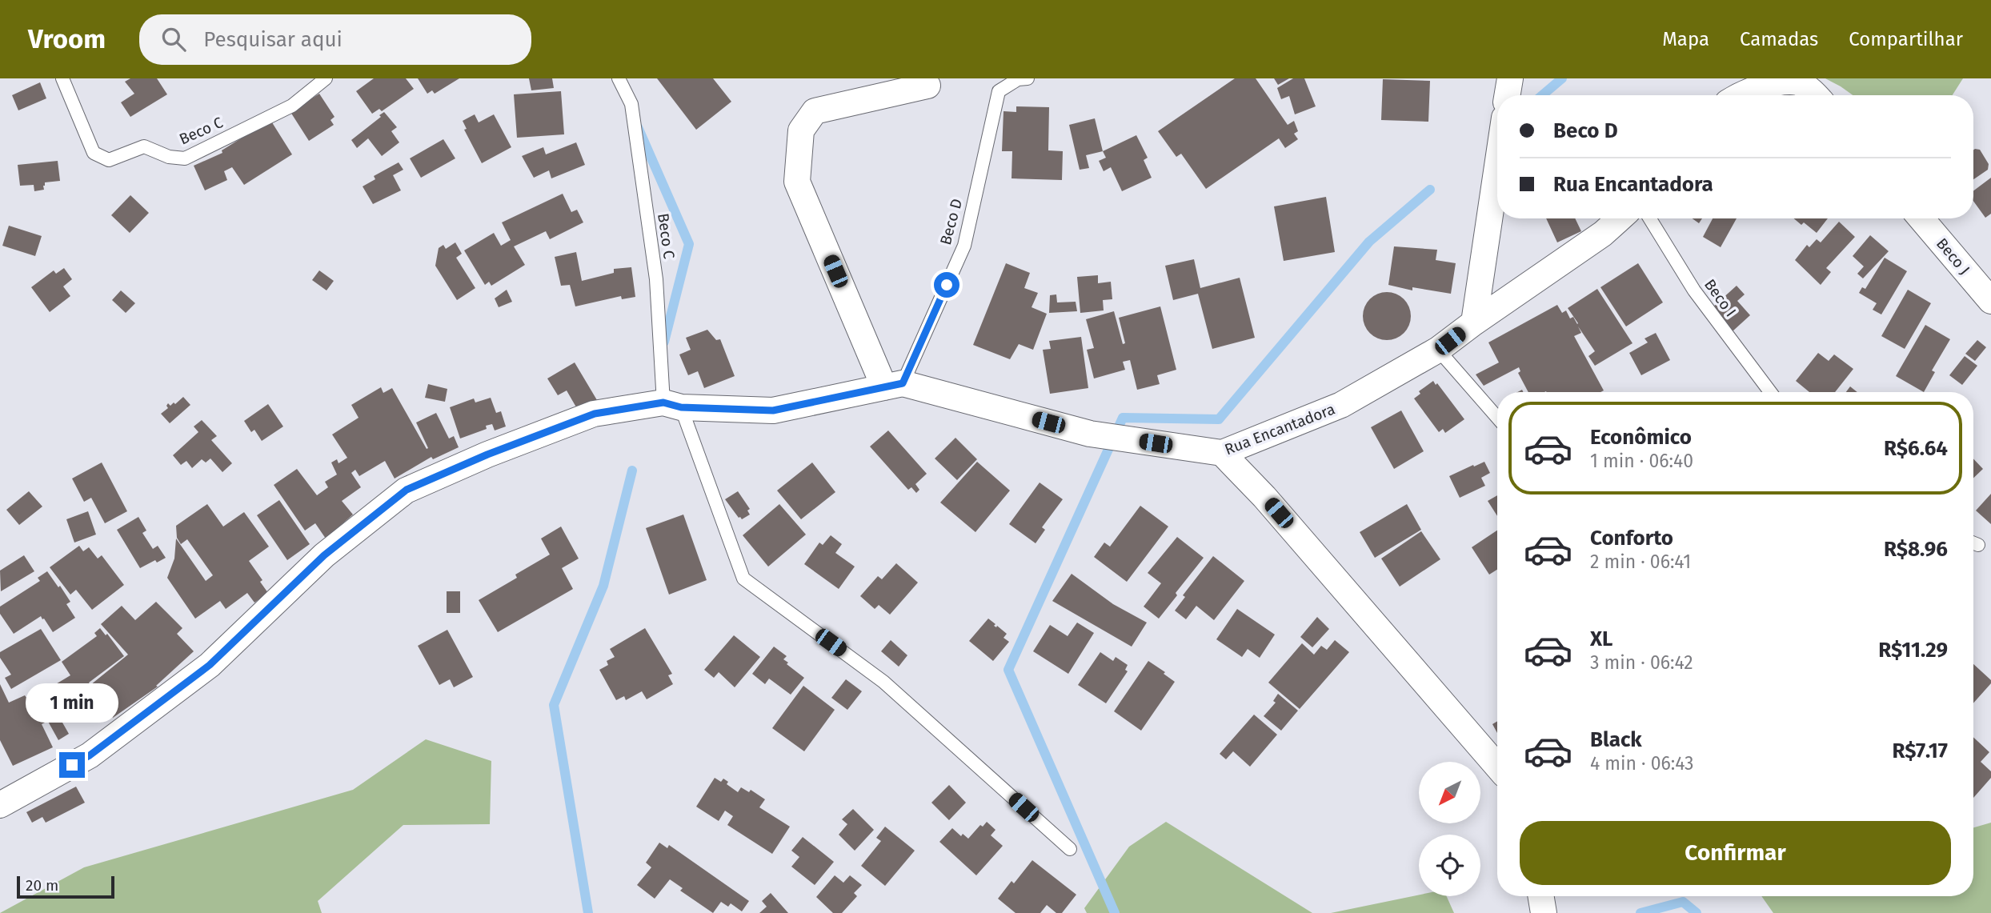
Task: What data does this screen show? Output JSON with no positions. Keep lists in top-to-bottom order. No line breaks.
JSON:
{"streets":{"street":["Beco J","Rua Encantadora"],"lane":["Beco C","Beco D","Beco I"]},"crossings":[["Beco C","Rua Encantadora"],["Beco D","Rua Encantadora"]],"scale_bar":"20 m","north":"bottom left","page":{"header":"Vroom","search":"Pesquisar aqui","nav":["Mapa","Camadas","Compartilhar"],"banner":["Beco D","Rua Encantadora"],"list":[{"name":"Econômico","note":"1 min · 06:40","value":"R$6.64"},{"name":"Conforto","note":"2 min · 06:41","value":"R$8.96"},{"name":"XL","note":"3 min · 06:42","value":"R$11.29"},{"name":"Black","note":"4 min · 06:43","value":"R$7.17"}],"bubble":"1 min","buttons":"Confirmar","scale":"20 m"}}
